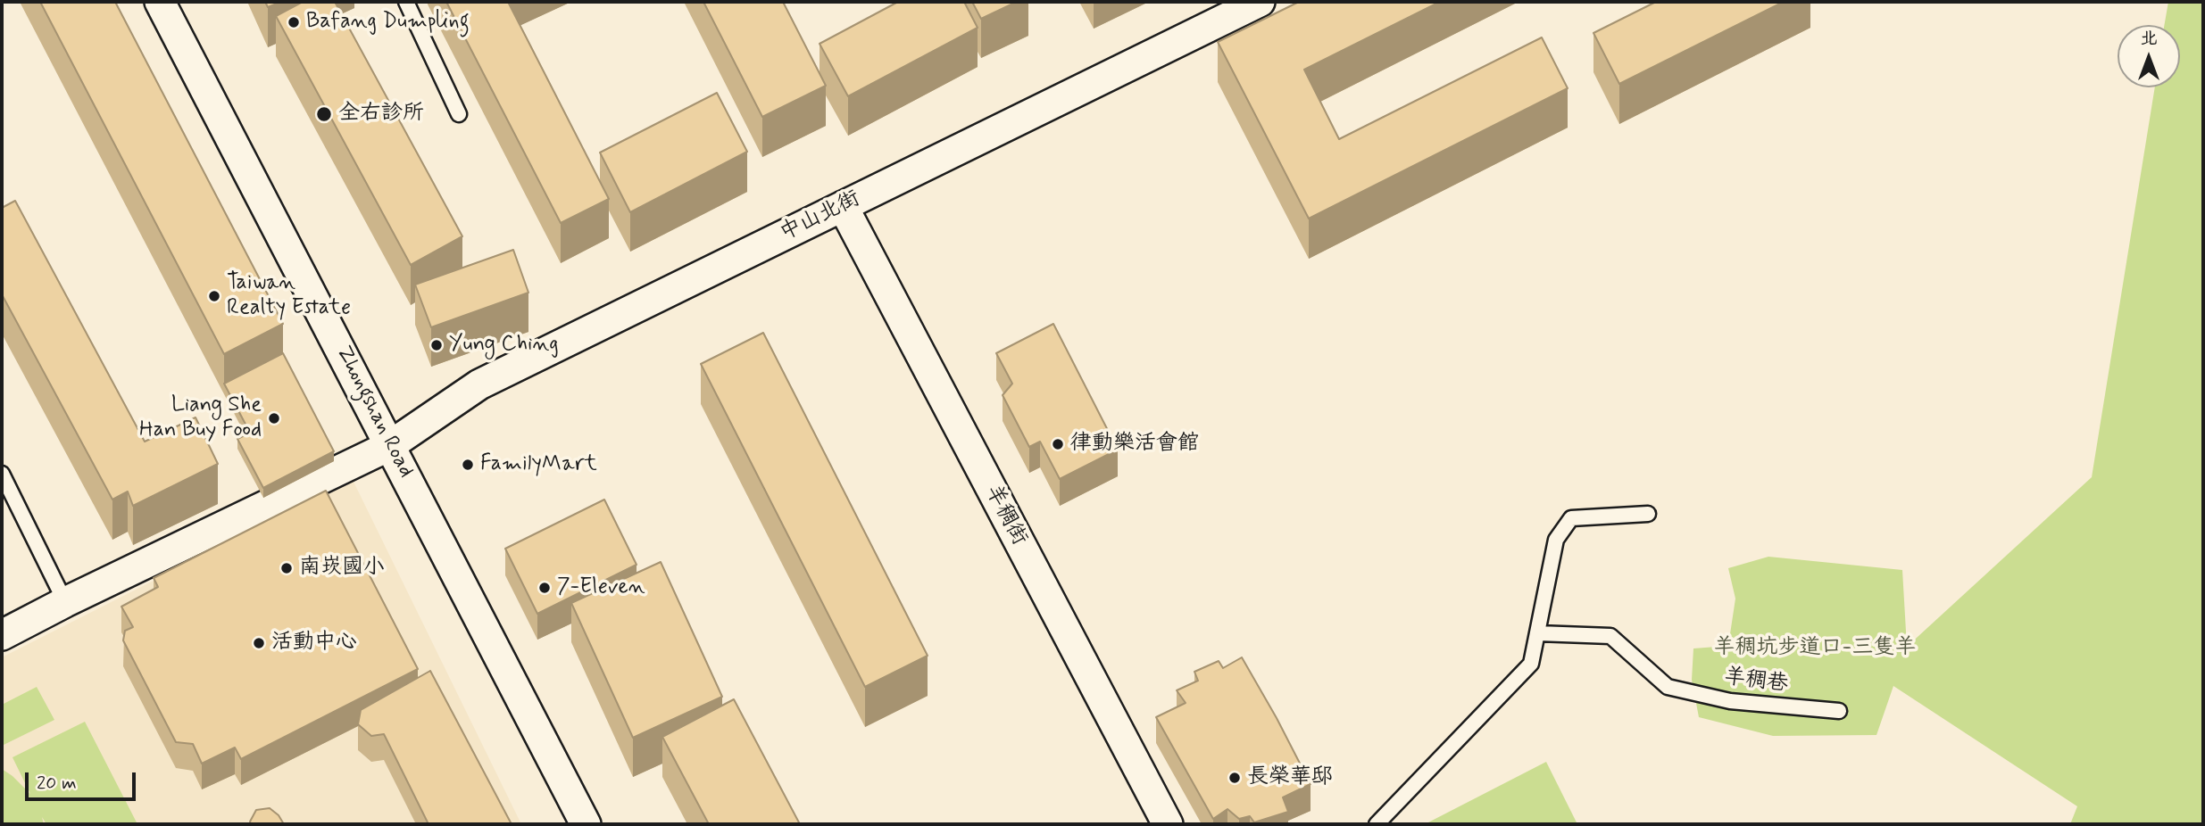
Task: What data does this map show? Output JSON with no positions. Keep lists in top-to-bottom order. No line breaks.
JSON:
{"streets":{"street":["中山北街","Zhongshan Road","羊稠街"],"lane":["羊稠巷"]},"crossings":[["中山北街","Zhongshan Road"],["中山北街","羊稠街"]],"parks":["羊稠坑步道口-三隻羊"],"places":["Bafang Dumpling","全右診所","Taiwan Realty Estate","Yung Ching","Liang She Han Buy Food","律動樂活會館","FamilyMart","南崁國小","7-Eleven","活動中心","長榮華邸"],"scale_bar":"20 m","north":"top"}
